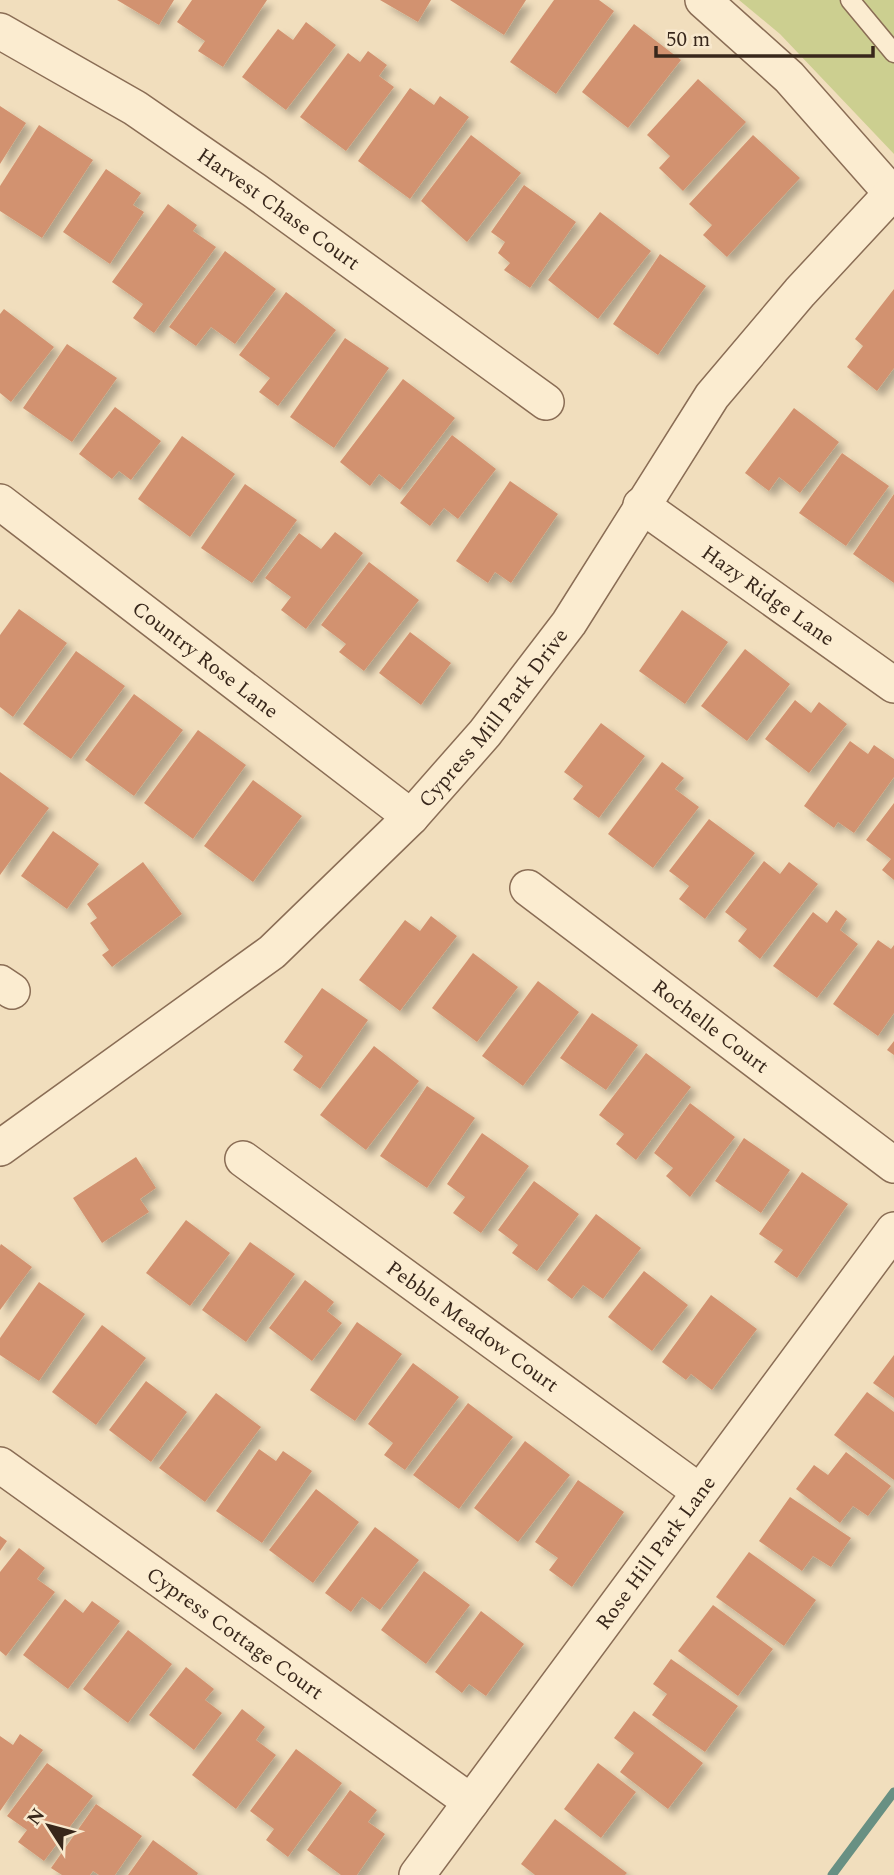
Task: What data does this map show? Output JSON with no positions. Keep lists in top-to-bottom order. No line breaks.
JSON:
{"streets":{"street":["Harvest Chase Court","Hazy Ridge Lane","Country Rose Lane","Cypress Mill Park Drive","Rochelle Court","Pebble Meadow Court","Rose Hill Park Lane","Cypress Cottage Court"]},"crossings":[["Hazy Ridge Lane","Cypress Mill Park Drive"],["Country Rose Lane","Cypress Mill Park Drive"],["Pebble Meadow Court","Rose Hill Park Lane"],["Rose Hill Park Lane","Cypress Cottage Court"]],"scale_bar":"50 m","north":"top left"}
